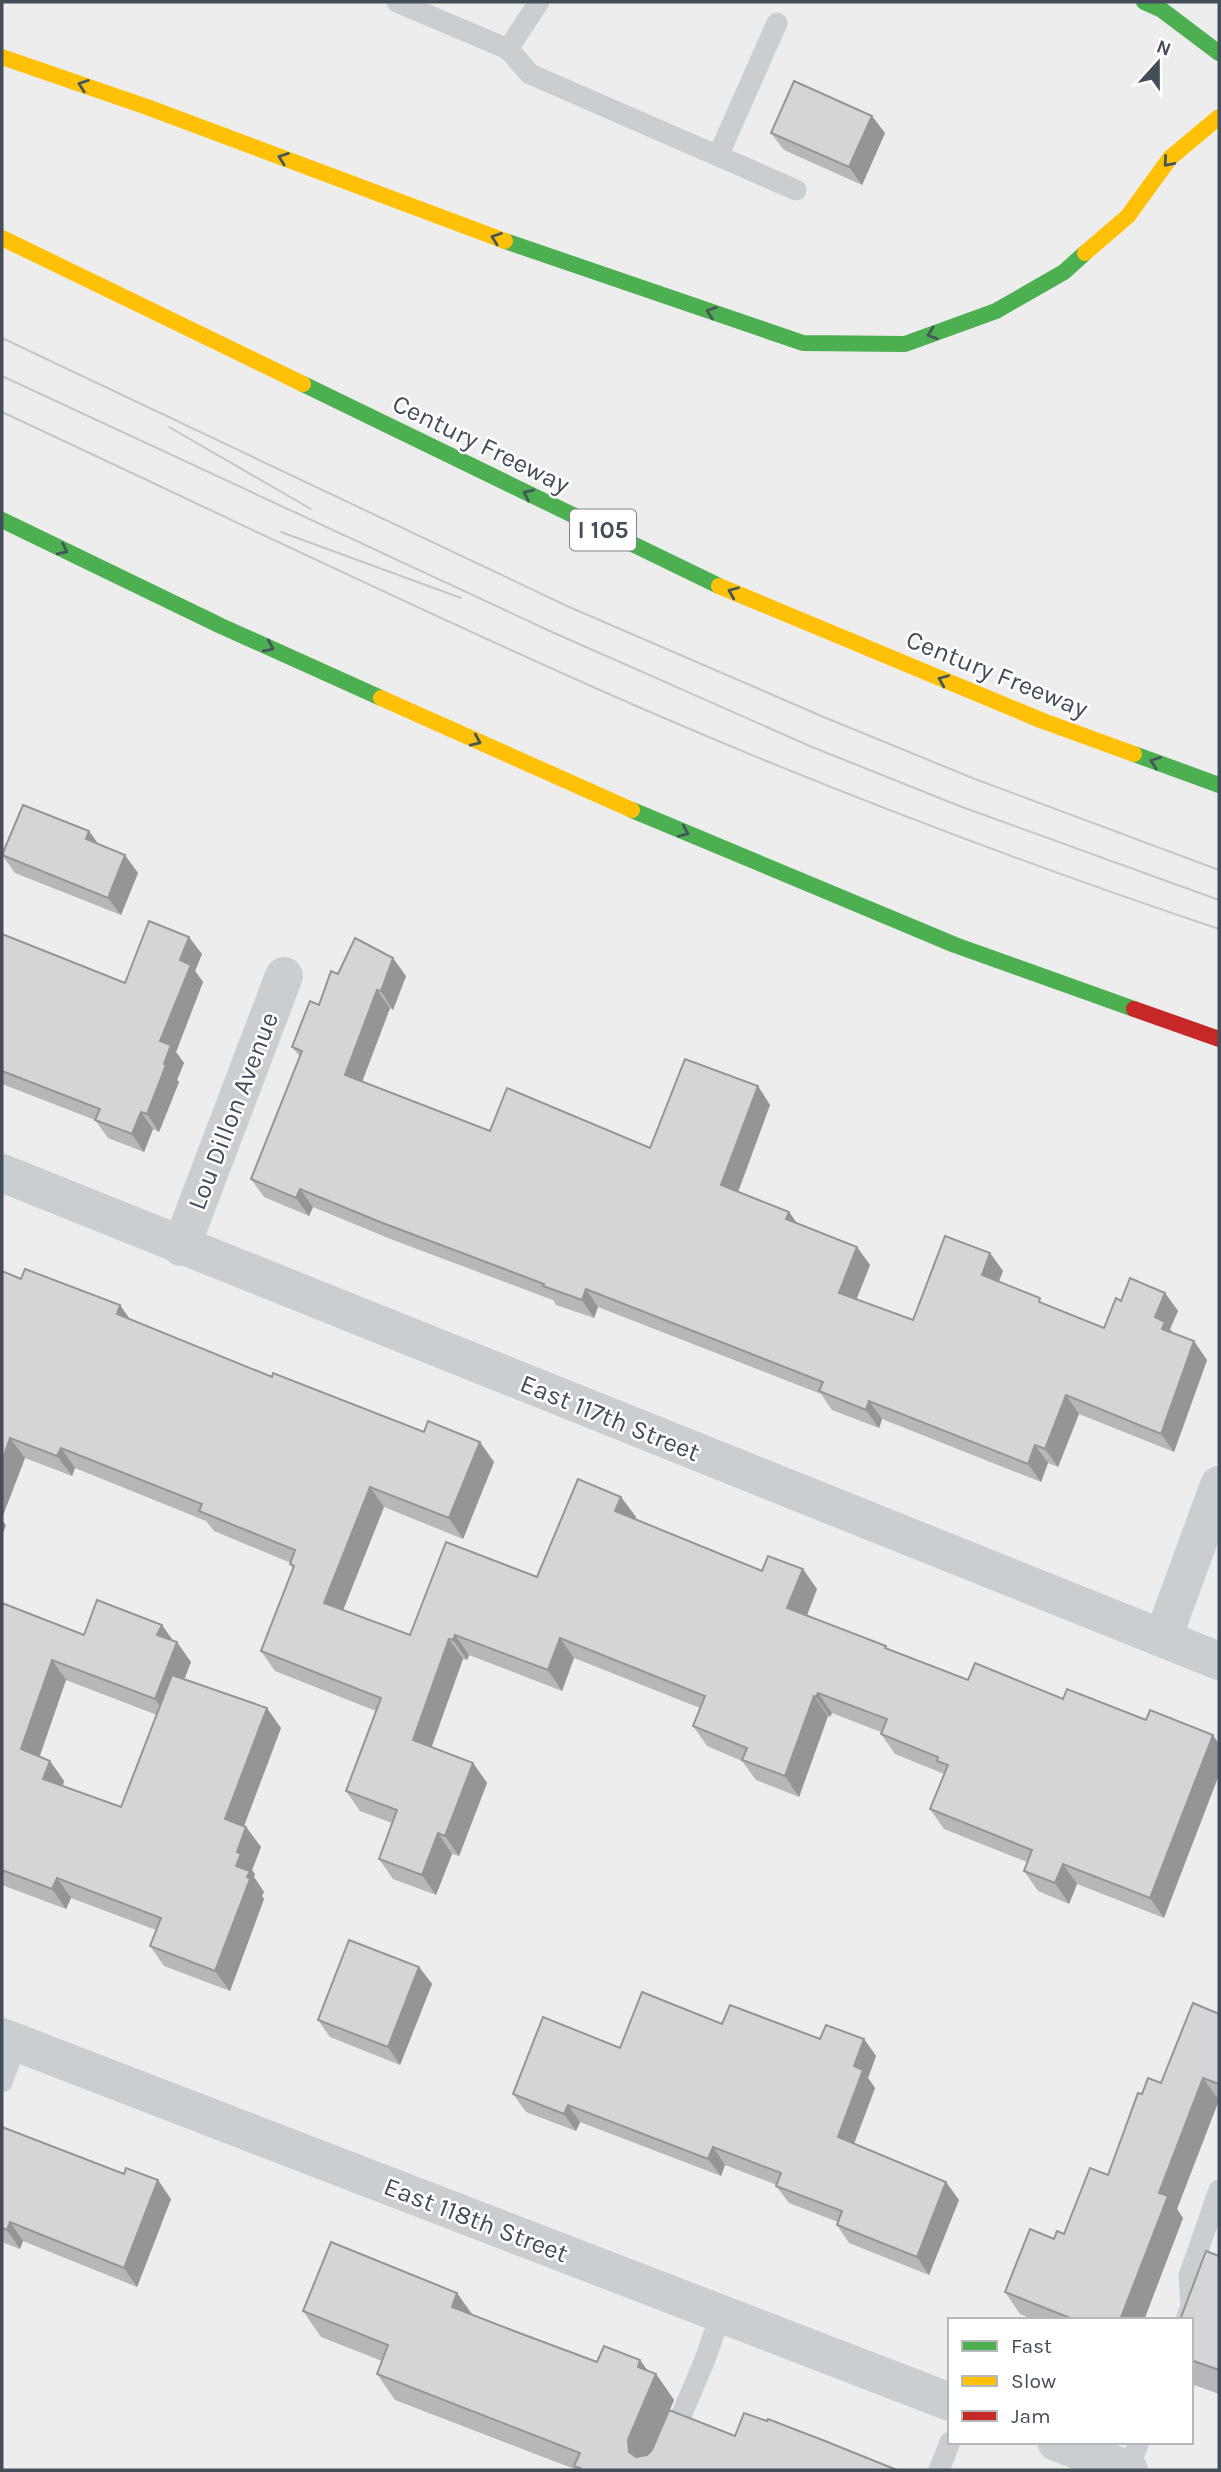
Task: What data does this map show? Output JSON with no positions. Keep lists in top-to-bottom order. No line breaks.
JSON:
{"streets":{"main road":["Century Freeway","I 105"],"street":["Lou Dillon Avenue","East 117th Street","East 118th Street"]},"crossings":[["Lou Dillon Avenue","East 117th Street"]],"one_way":["Century Freeway"],"legend":["Fast","Slow","Jam"],"north":"top"}
